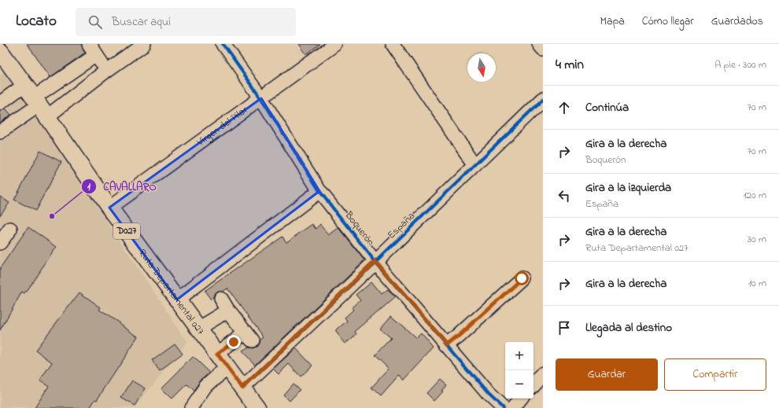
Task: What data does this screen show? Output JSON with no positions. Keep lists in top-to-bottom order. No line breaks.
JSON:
{"streets":{"main road":["D027","Ruta Departamental 027"],"street":["Virgen del Pilar","España","Boquerón"]},"crossings":[["Virgen del Pilar","Boquerón"],["Virgen del Pilar","Ruta Departamental 027"],["España","Boquerón"],["España","Ruta Departamental 027"]],"places":["CAVALLARO"],"north":"bottom","page":{"header":"Locato","search":"Buscar aquí","nav":["Mapa","Cómo llegar","Guardados"],"heading":["4 min","A pie · 300 m"],"list":[["Continúa","70 m"],["Gira a la derecha","Boquerón","70 m"],["Gira a la izquierda","España","120 m"],["Gira a la derecha","Ruta Departamental 027","30 m"],["Gira a la derecha","10 m"],"Llegada al destino"],"map_buttons":["+","−"],"buttons":["Guardar","Compartir"]}}
